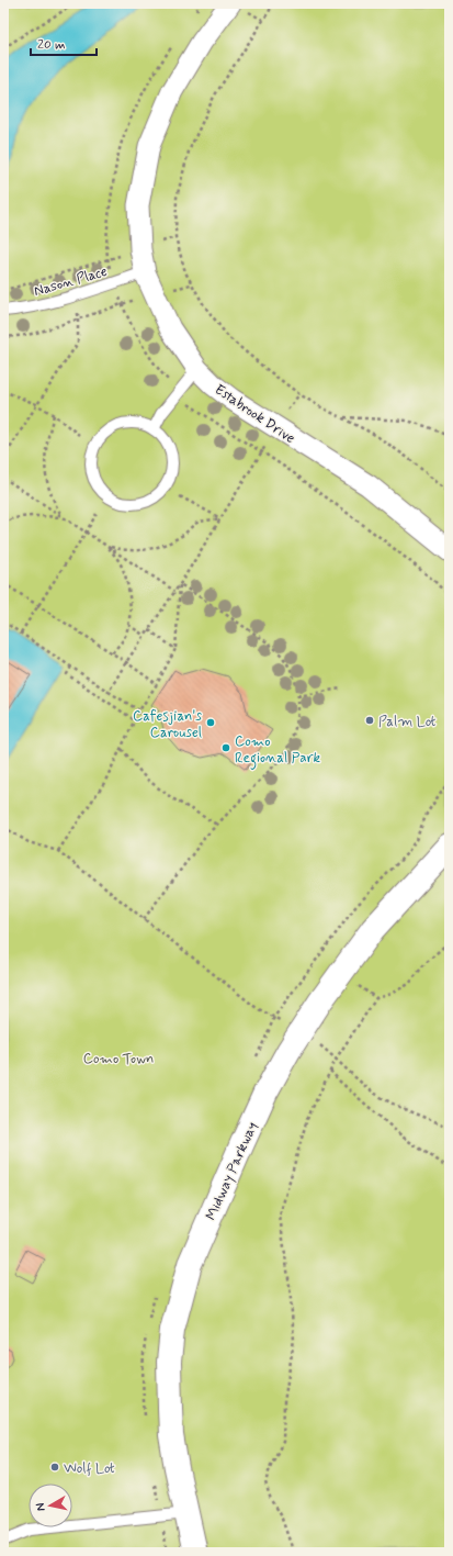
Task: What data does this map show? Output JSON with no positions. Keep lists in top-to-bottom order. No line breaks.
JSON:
{"streets":{"street":["Estabrook Drive","Midway Parkway"],"lane":["Nason Place"]},"crossings":[["Nason Place","Estabrook Drive"]],"parks":["Como Town"],"places":["Palm Lot","Cafesjian's Carousel","Como Regional Park","Wolf Lot"],"scale_bar":"20 m","north":"left"}
